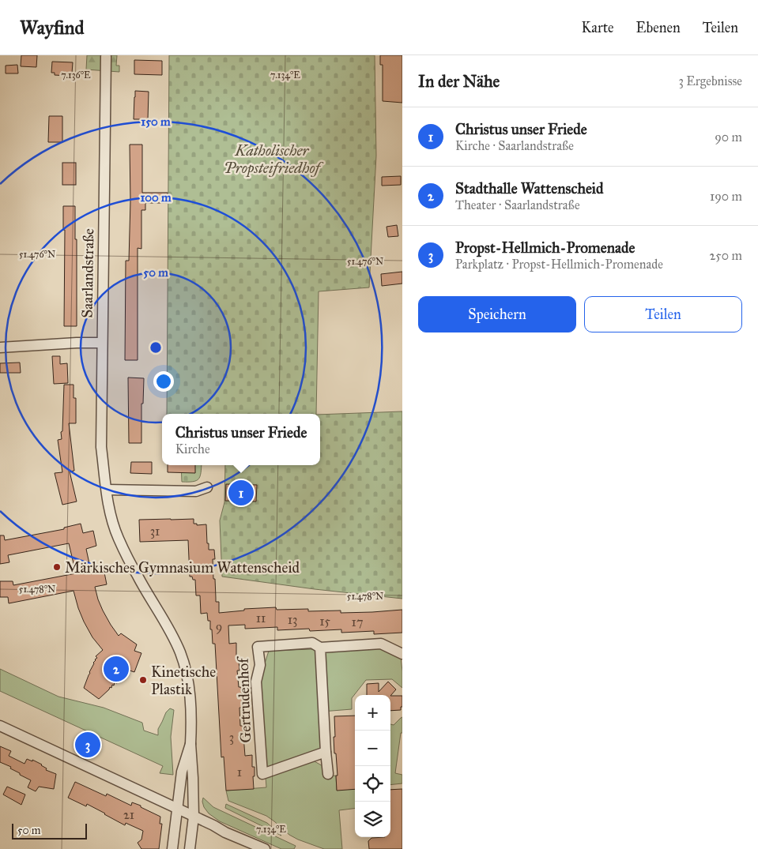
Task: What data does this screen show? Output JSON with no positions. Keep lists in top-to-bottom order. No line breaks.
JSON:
{"streets":{"street":["Saarlandstraße","Gertrudenhof"]},"parks":["Katholischer Propsteifriedhof"],"places":["Märkisches Gymnasium Wattenscheid","Kinetische Plastik"],"house_numbers":["31","11","13","15","17","9","3","1","21"],"scale_bar":"50 m","page":{"header":"Wayfind","nav":["Karte","Ebenen","Teilen"],"heading":["In der Nähe","3 Ergebnisse"],"list":[{"mark":"1","name":"Christus unser Friede","note":"Kirche · Saarlandstraße","value":"90 m"},{"mark":"2","name":"Stadthalle Wattenscheid","note":"Theater · Saarlandstraße","value":"190 m"},{"mark":"3","name":"Propst-Hellmich-Promenade","note":"Parkplatz · Propst-Hellmich-Promenade","value":"250 m"}],"buttons":["Speichern","Teilen"],"popup":["Christus unser Friede","Kirche"],"pins":["1","2","3"],"map_buttons":["+","−"],"scale":"50 m"},"coordinates":["7.136°E","7.134°E","51.476°N","51.478°N"],"rings":["150 m","100 m","50 m"]}
